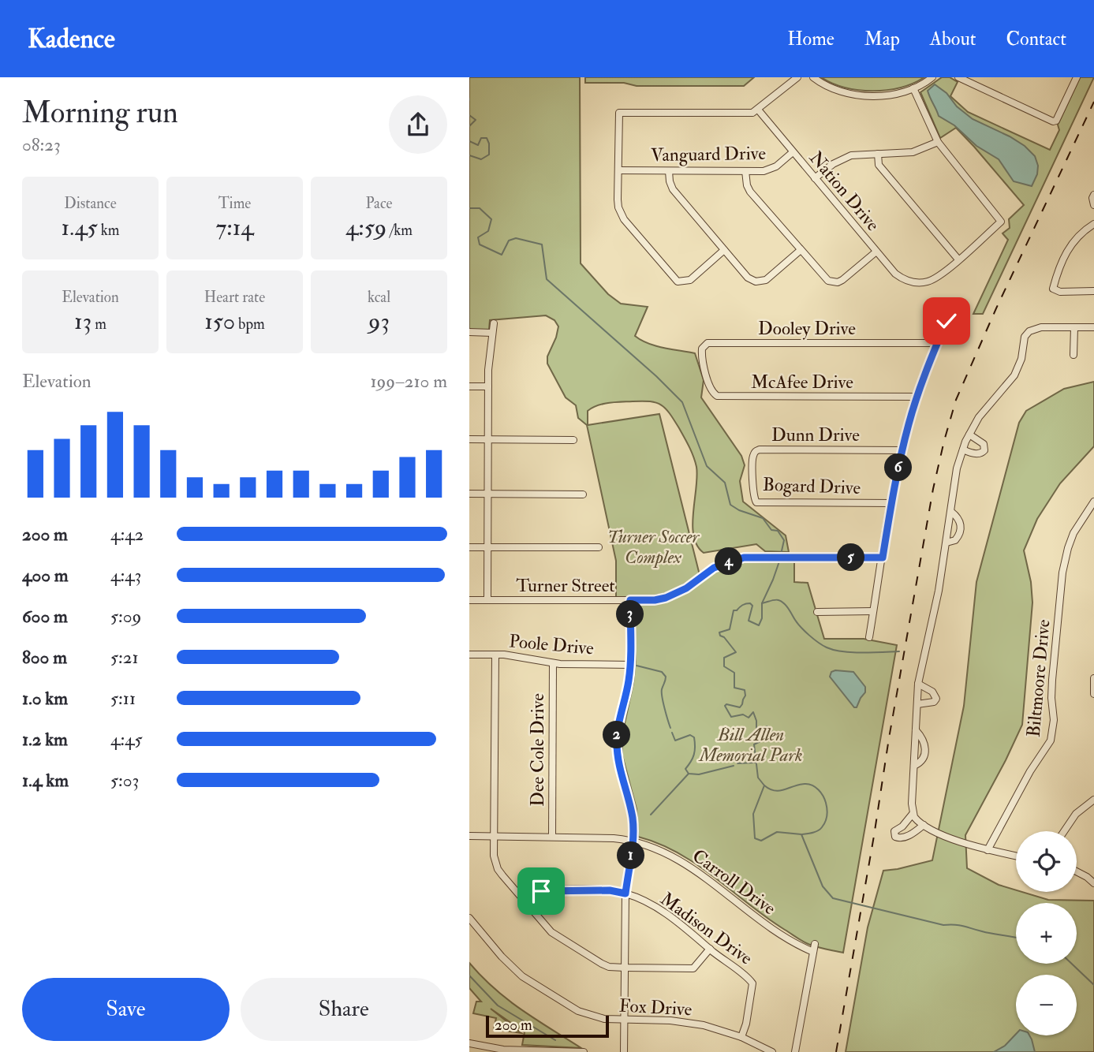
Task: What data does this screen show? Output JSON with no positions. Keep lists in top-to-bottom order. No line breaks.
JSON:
{"streets":{"street":["Vanguard Drive","Nation Drive","Dooley Drive","McAfee Drive","Dunn Drive","Bogard Drive","Turner Street","Poole Drive","Biltmoore Drive","Dee Cole Drive","Carroll Drive","Madison Drive","Fox Drive"]},"crossings":[["Vanguard Drive","Nation Drive"],["Dooley Drive","McAfee Drive"],["Dunn Drive","Bogard Drive"],["Poole Drive","Dee Cole Drive"],["Dee Cole Drive","Carroll Drive"],["Madison Drive","Fox Drive"]],"parks":["Turner Soccer Complex","Bill Allen Memorial Park"],"scale_bar":"200 m","page":{"header":"Kadence","nav":["Home","Map","About","Contact"],"heading":["Morning run","08:23"],"stats":[["Distance","1.45 km"],["Time","7:14"],["Pace","4:59 /km"],["Elevation","13 m"],["Heart rate","150 bpm"],["kcal","93"]],"chart":["Elevation","199–210 m"],"pins":["6","5","4","3","2","1"],"list":[{"name":"200 m","note":"4:42"},{"name":"400 m","note":"4:43"},{"name":"600 m","note":"5:09"},{"name":"800 m","note":"5:21"},{"name":"1.0 km","note":"5:11"},{"name":"1.2 km","note":"4:45"},{"name":"1.4 km","note":"5:03"}],"map_buttons":["+","−"],"buttons":["Save","Share"],"scale":"200 m"}}
